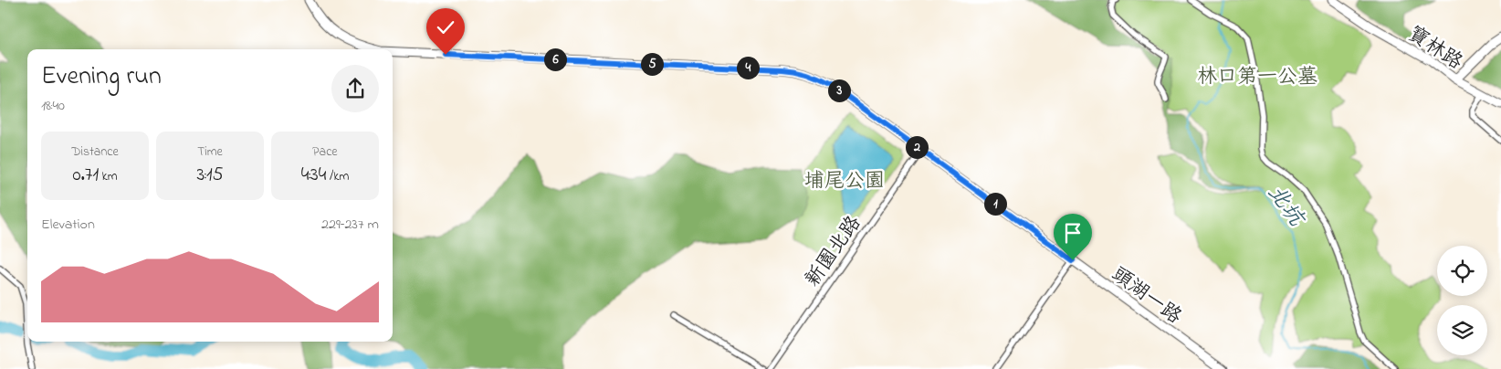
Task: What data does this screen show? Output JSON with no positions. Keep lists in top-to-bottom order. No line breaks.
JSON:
{"streets":{"street":["寶林路","新園北路","頭湖一路"]},"crossings":[["新園北路","頭湖一路"]],"water":["北坑"],"parks":["林口第一公墓","埔尾公園"],"page":{"pins":["6","5","4","3","2","1"],"heading":["Evening run","18:40"],"stats":[["Distance","0.71 km"],["Time","3:15"],["Pace","4:34 /km"]],"chart":["Elevation","229–237 m"]}}
